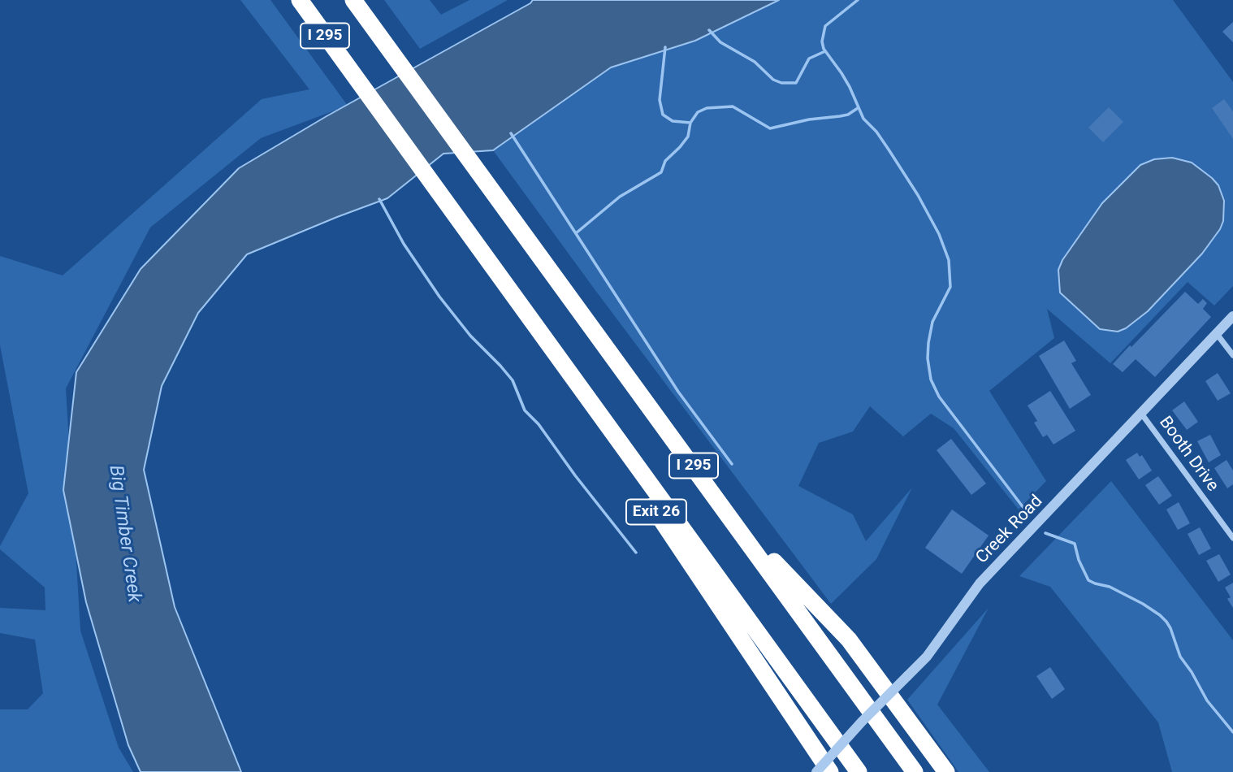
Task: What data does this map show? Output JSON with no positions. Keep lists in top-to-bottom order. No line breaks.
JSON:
{"streets":{"highway":["I 295","Exit 26"],"street":["Booth Drive","Creek Road"]},"crossings":[["I 295","Exit 26"],["Booth Drive","Creek Road"]],"water":["Big Timber Creek"]}
